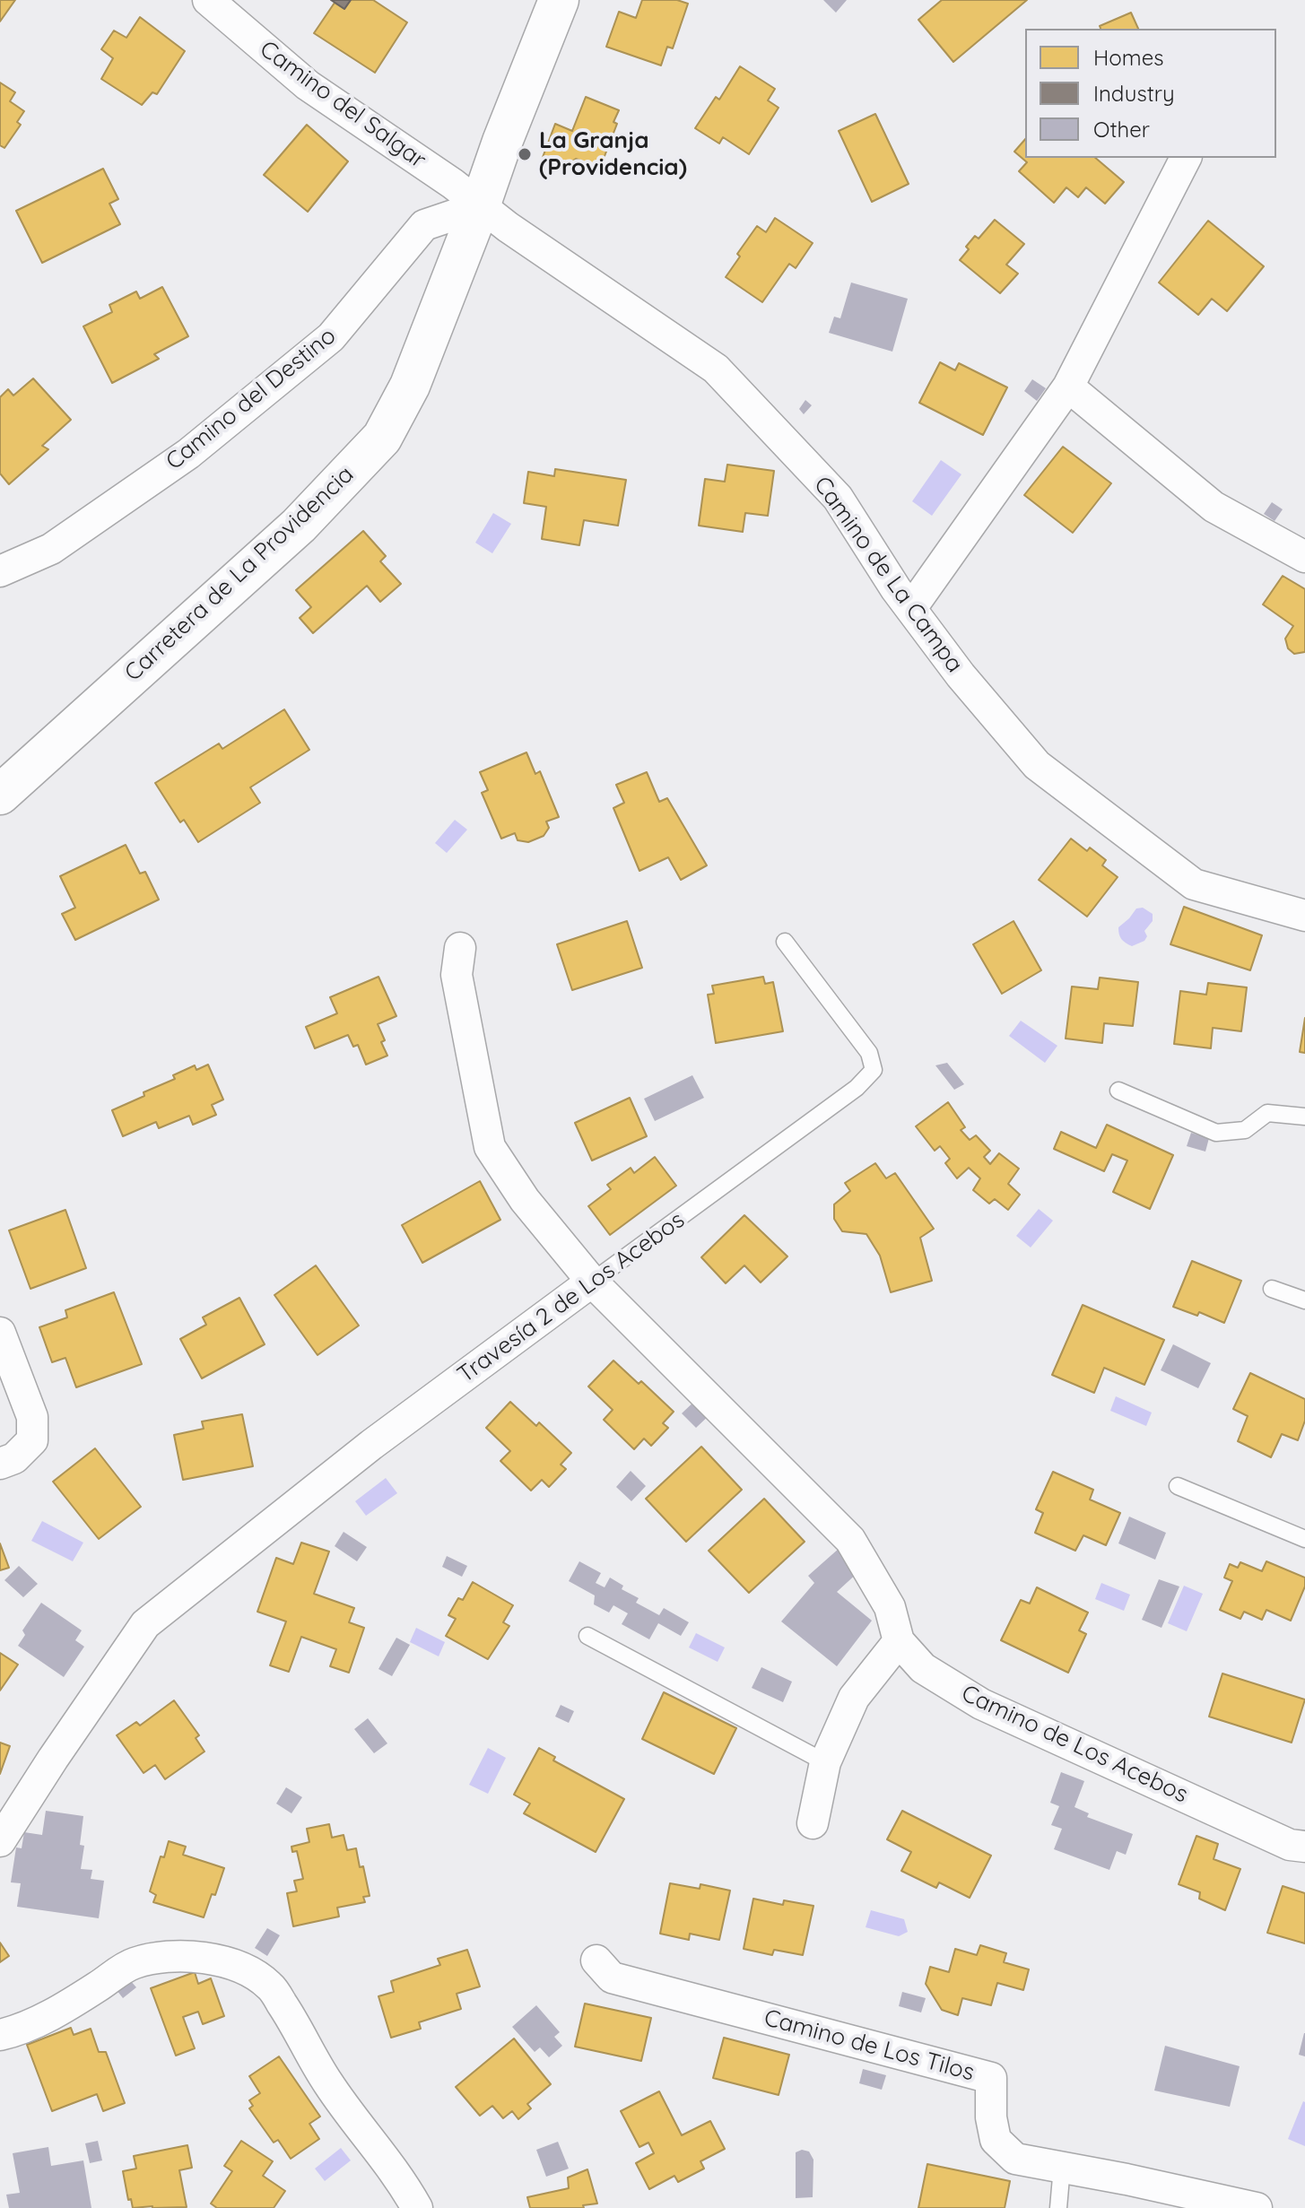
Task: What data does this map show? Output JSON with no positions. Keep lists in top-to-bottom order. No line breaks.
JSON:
{"streets":{"street":["Camino del Salgar","Camino del Destino","Carretera de La Providencia","Camino de La Campa","Travesía 2 de Los Acebos","Camino de Los Acebos","Camino de Los Tilos"]},"crossings":[["Camino del Salgar","Camino del Destino"],["Camino del Salgar","Carretera de La Providencia"],["Camino del Salgar","Camino de La Campa"],["Camino del Destino","Carretera de La Providencia"],["Camino del Destino","Camino de La Campa"],["Carretera de La Providencia","Camino de La Campa"],["Travesía 2 de Los Acebos","Camino de Los Acebos"]],"places":["La Granja (Providencia)"],"legend":["Homes","Industry","Other"]}
